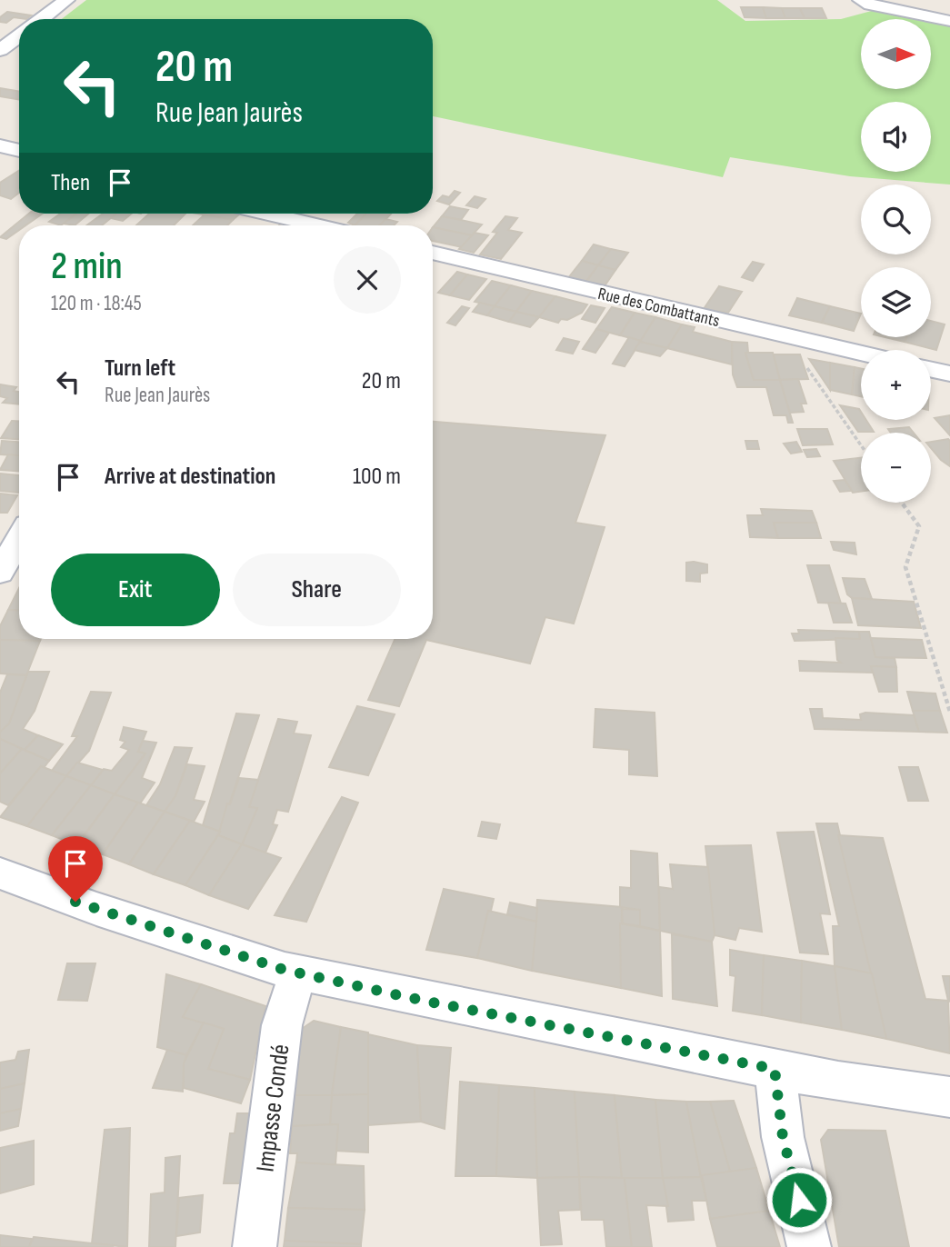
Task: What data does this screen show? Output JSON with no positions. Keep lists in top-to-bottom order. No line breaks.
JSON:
{"streets":{"street":["Rue des Combattants","Impasse Condé"]},"north":"right","page":{"map_buttons":["+","−"],"turn":["20 m","Rue Jean Jaurès"],"then":"Then","heading":["2 min","120 m · 18:45"],"list":[{"name":"Turn left","note":"Rue Jean Jaurès","value":"20 m"},{"name":"Arrive at destination","value":"100 m"}],"buttons":["Exit","Share"]}}
